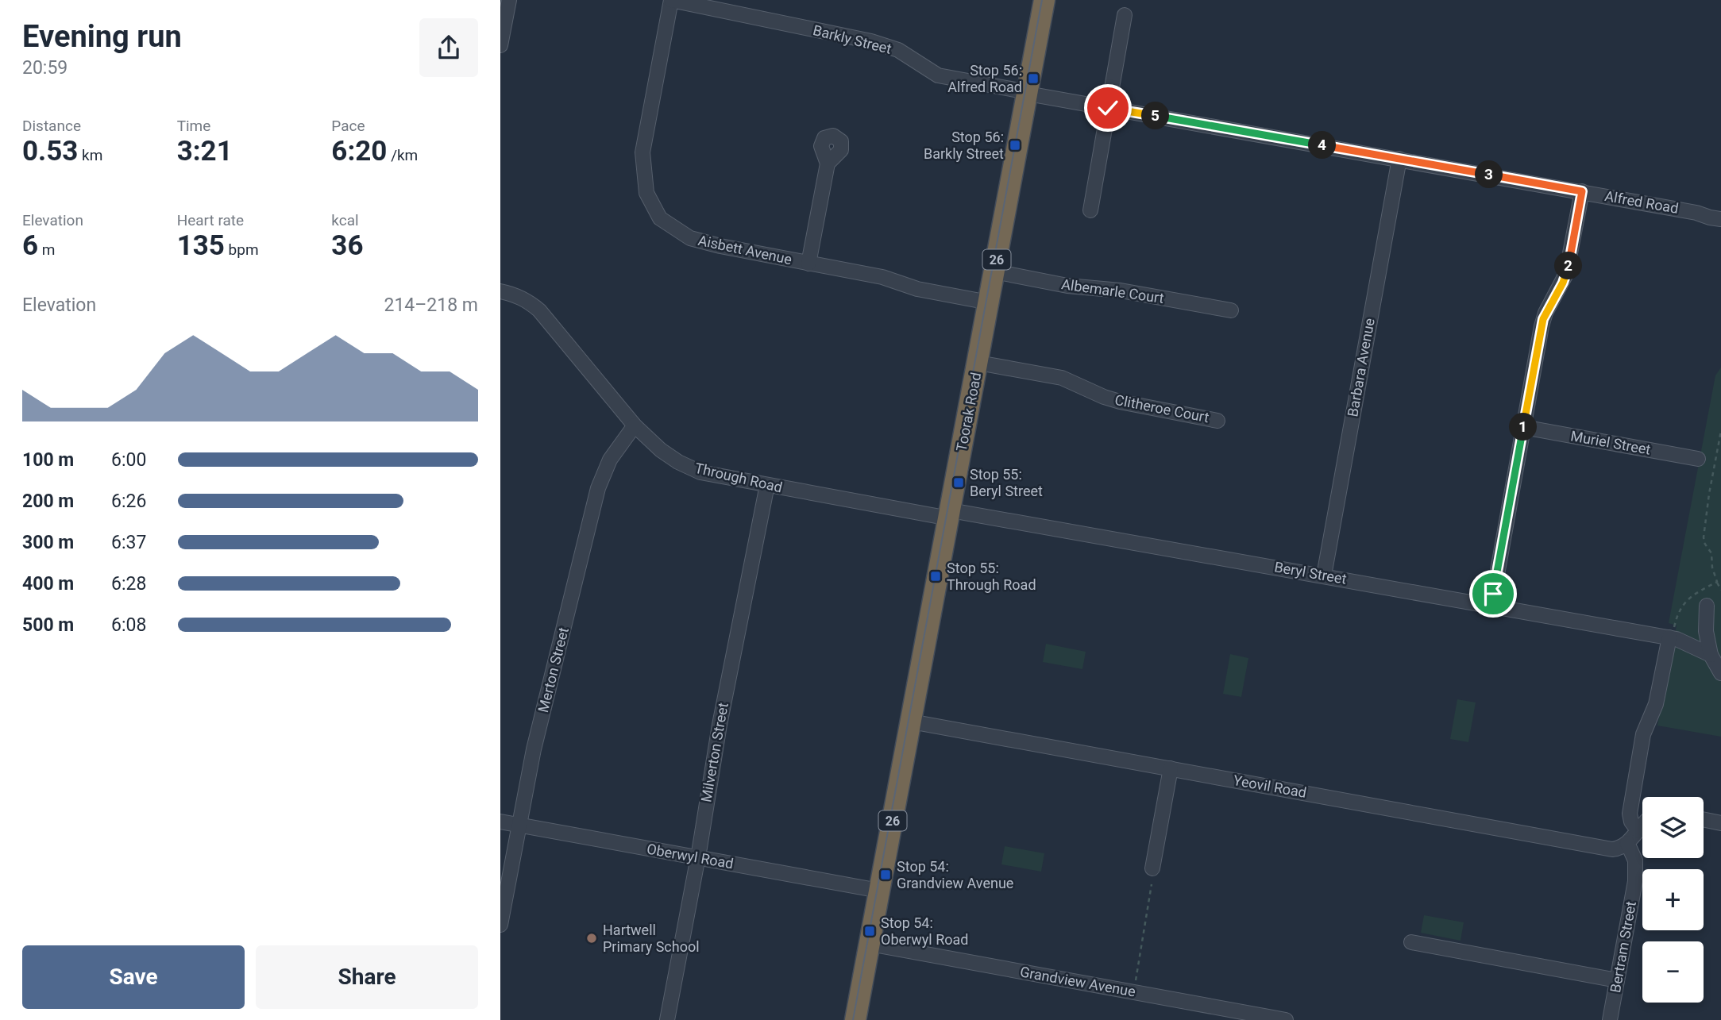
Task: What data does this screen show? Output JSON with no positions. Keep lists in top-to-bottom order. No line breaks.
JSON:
{"streets":{"highway":["26","Toorak Road"],"street":["Barkly Street","Alfred Road","Aisbett Avenue","Albemarle Court","Barbara Avenue","Clitheroe Court","Muriel Street","Through Road","Beryl Street","Merton Street","Milverton Street","Yeovil Road","Oberwyl Road","Bertram Street","Grandview Avenue"]},"crossings":[["Barkly Street","Alfred Road"],["Barkly Street","Aisbett Avenue"],["Barkly Street","Toorak Road"],["Alfred Road","Barbara Avenue"],["Alfred Road","Toorak Road"],["Aisbett Avenue","Toorak Road"],["Albemarle Court","Toorak Road"],["Barbara Avenue","Beryl Street"],["Clitheroe Court","Toorak Road"],["Toorak Road","Through Road"],["Toorak Road","Beryl Street"],["Toorak Road","Yeovil Road"],["Toorak Road","Oberwyl Road"],["Toorak Road","Grandview Avenue"],["Through Road","Beryl Street"],["Through Road","Merton Street"],["Through Road","Milverton Street"],["Merton Street","Oberwyl Road"],["Milverton Street","Oberwyl Road"],["Yeovil Road","Bertram Street"]],"places":{"transit":["Stop 56: Alfred Road","Stop 56: Barkly Street","Stop 55: Beryl Street","Stop 55: Through Road","Stop 54: Grandview Avenue","Stop 54: Oberwyl Road"],"other":["Hartwell Primary School"]},"page":{"heading":["Evening run","20:59"],"stats":[["Distance","0.53 km"],["Time","3:21"],["Pace","6:20 /km"],["Elevation","6 m"],["Heart rate","135 bpm"],["kcal","36"]],"pins":["5","4","3","2","1"],"chart":["Elevation","214–218 m"],"list":[{"name":"100 m","note":"6:00"},{"name":"200 m","note":"6:26"},{"name":"300 m","note":"6:37"},{"name":"400 m","note":"6:28"},{"name":"500 m","note":"6:08"}],"map_buttons":["+","−"],"buttons":["Save","Share"]}}
